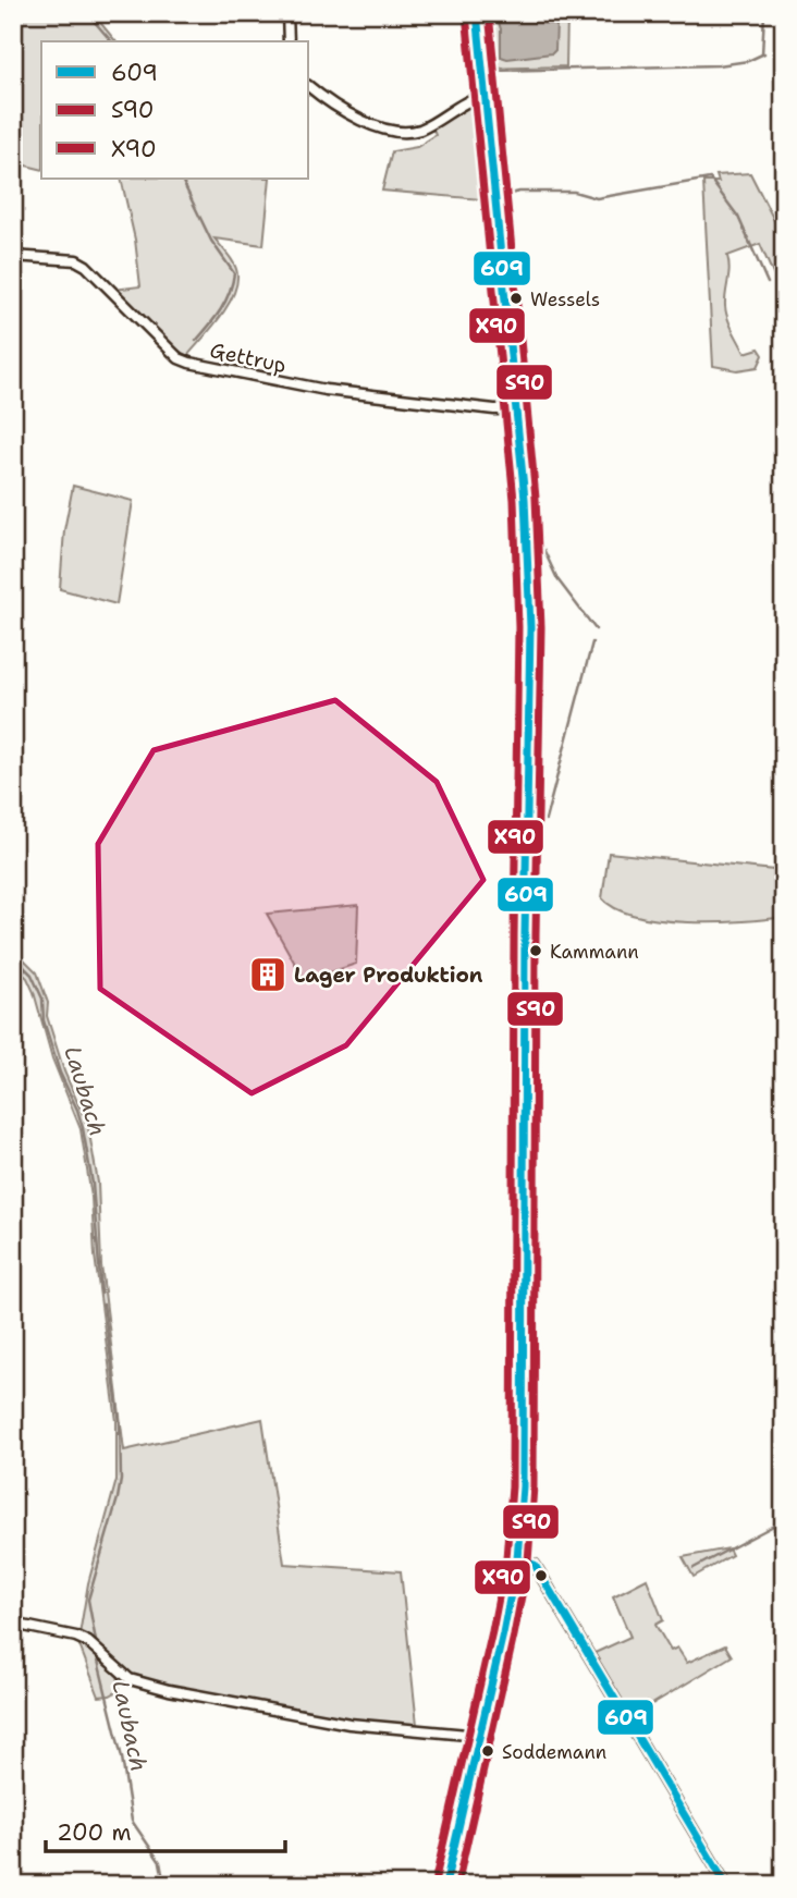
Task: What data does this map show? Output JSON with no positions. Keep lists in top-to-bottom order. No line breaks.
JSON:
{"streets":{"street":["Gettrup"]},"water":["Laubach"],"places":{"other":["Wessels","Kammann","Soddemann"],"building":["Lager Produktion"]},"lines":["transit line 609","transit line S90","transit line X90"],"legend":["609","S90","X90"],"scale_bar":"200 m"}
